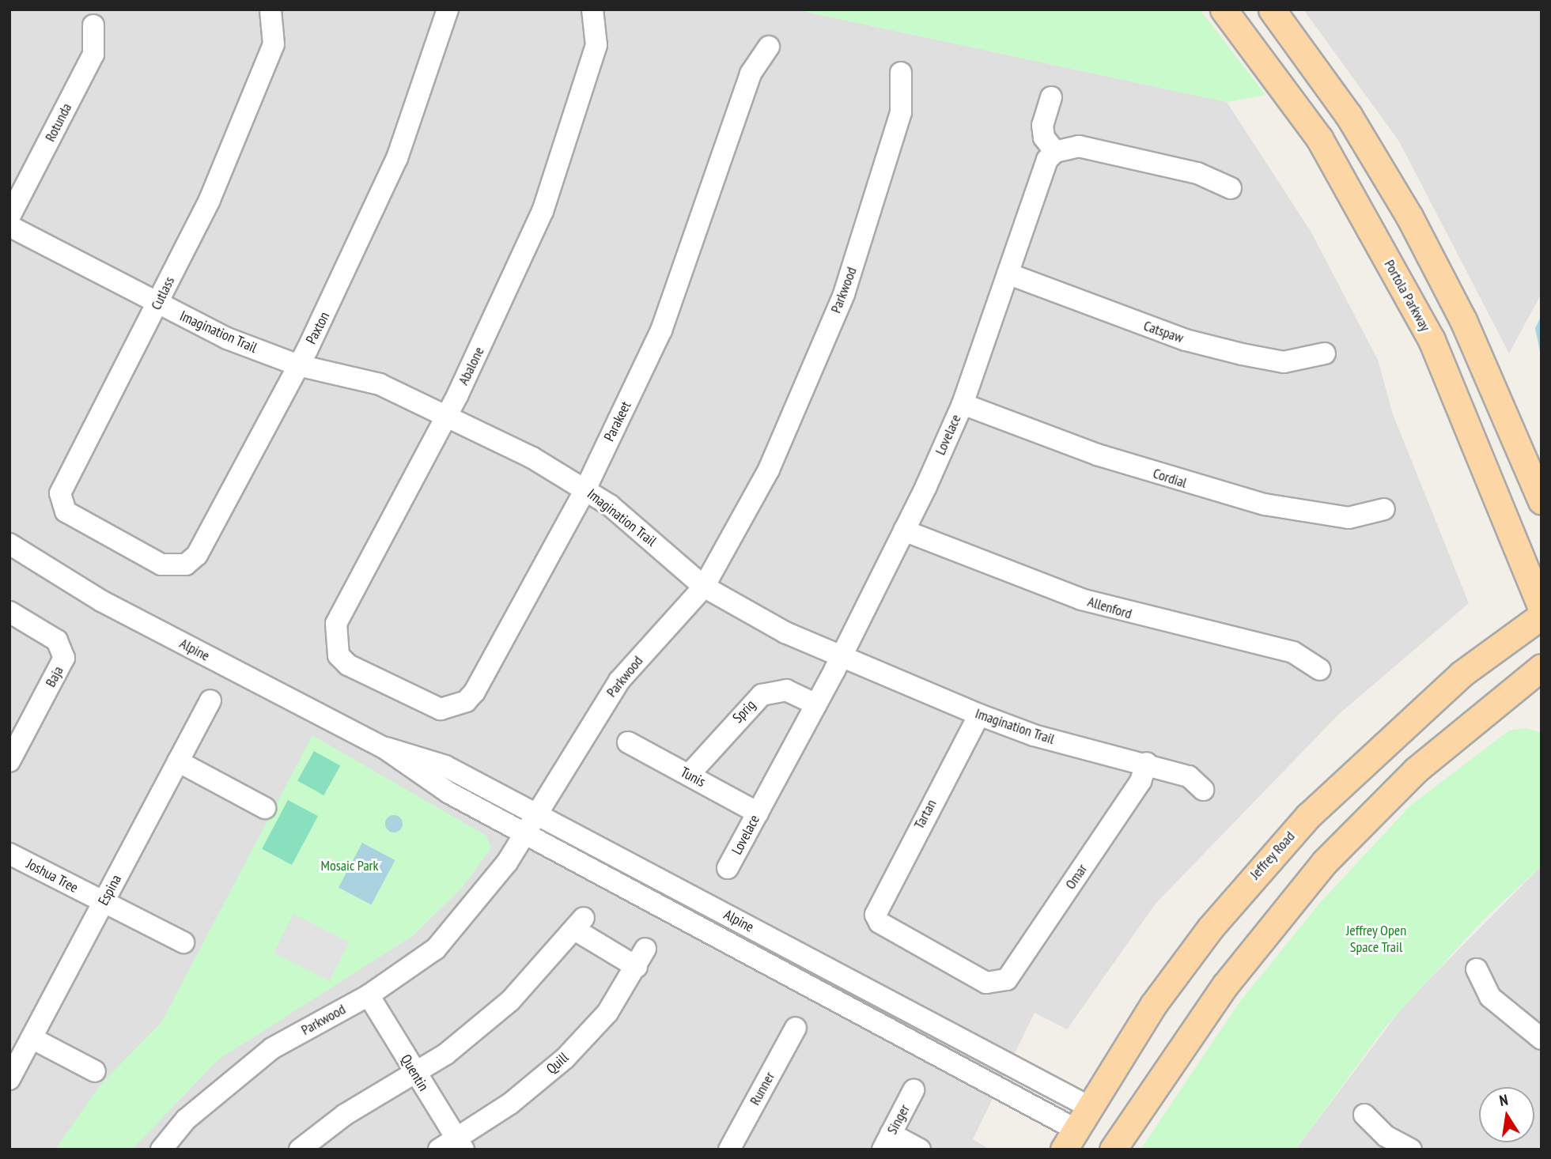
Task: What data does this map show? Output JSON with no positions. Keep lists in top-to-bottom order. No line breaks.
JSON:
{"streets":{"main road":["Portola Parkway","Jeffrey Road"],"street":["Rotunda","Parkwood","Cutlass","Paxton","Imagination Trail","Catspaw","Abalone","Parakeet","Lovelace","Cordial","Allenford","Alpine","Baja","Sprig","Tunis","Tartan","Joshua Tree","Omar","Espina","Quill","Quentin","Runner","Singer"]},"crossings":[["Parkwood","Imagination Trail"],["Parkwood","Alpine"],["Parkwood","Quentin"],["Cutlass","Paxton"],["Cutlass","Imagination Trail"],["Paxton","Imagination Trail"],["Imagination Trail","Abalone"],["Imagination Trail","Parakeet"],["Imagination Trail","Lovelace"],["Imagination Trail","Tartan"],["Imagination Trail","Omar"],["Catspaw","Lovelace"],["Abalone","Parakeet"],["Lovelace","Cordial"],["Lovelace","Allenford"],["Lovelace","Sprig"],["Lovelace","Tunis"],["Alpine","Jeffrey Road"],["Sprig","Tunis"],["Tartan","Omar"],["Joshua Tree","Espina"],["Quill","Quentin"]],"parks":["Mosaic Park","Jeffrey Open Space Trail"],"north":"top"}
